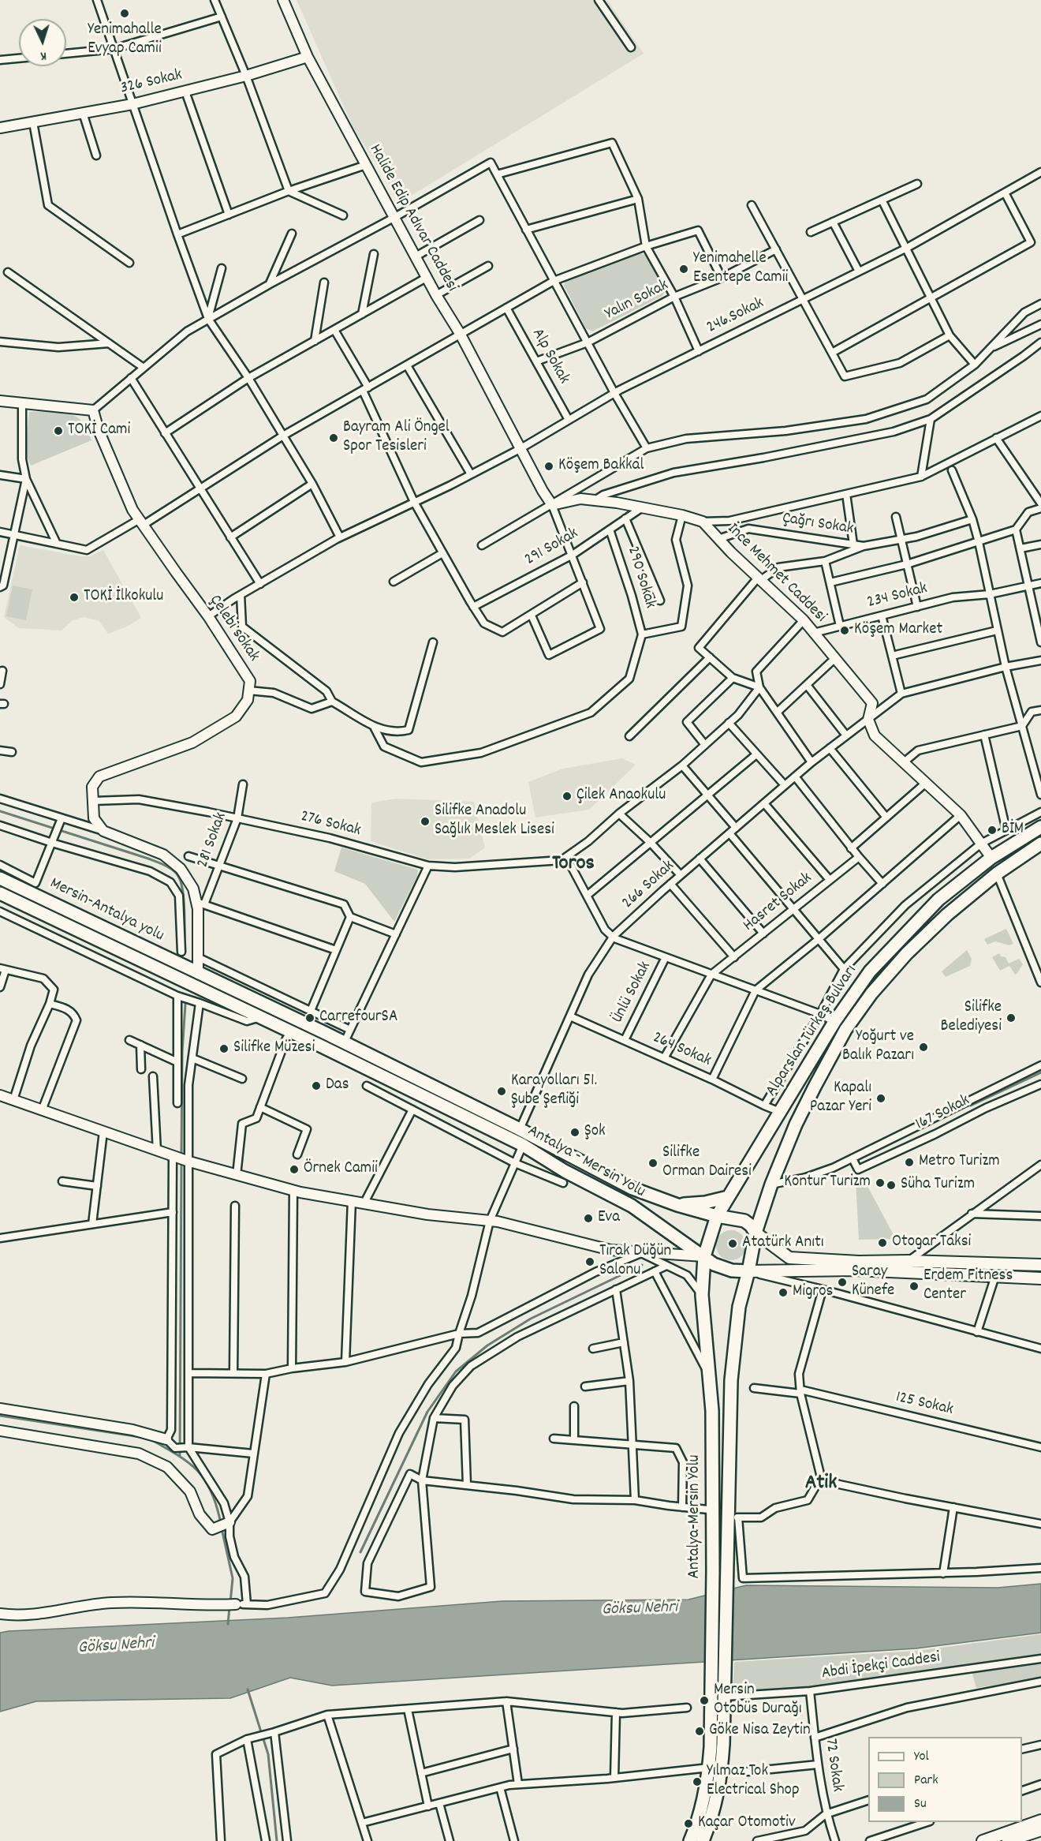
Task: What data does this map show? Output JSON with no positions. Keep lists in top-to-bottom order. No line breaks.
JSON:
{"streets":{"highway":["Mersin-Antalya yolu","Alparslan Türkeş Bulvarı","Antalya - Mersin Yolu","Antalya-Mersin Yolu"],"street":["326 Sokak","Halide Edip Adıvar Caddesi","Yalın Sokak","246.Sokak","Alp Sokak","Çağrı Sokak","291 Sokak","İnce Mehmet Caddesi","290 Sokak","234 Sokak","Çelebi sokak","276 Sokak","281 Sokak","266 Sokak","Hasret Sokak","Ünlü Sokak","264 Sokak","167 Sokak","125 Sokak","Abdi İpekçi Caddesi","72 Sokak"]},"crossings":[["326 Sokak","Halide Edip Adıvar Caddesi"],["Halide Edip Adıvar Caddesi","246.Sokak"],["Yalın Sokak","Alp Sokak"],["246.Sokak","Alp Sokak"],["246.Sokak","Çelebi sokak"],["Çağrı Sokak","İnce Mehmet Caddesi"],["291 Sokak","İnce Mehmet Caddesi"],["291 Sokak","290 Sokak"],["İnce Mehmet Caddesi","234 Sokak"],["İnce Mehmet Caddesi","266 Sokak"],["İnce Mehmet Caddesi","Alparslan Türkeş Bulvarı"],["Çelebi sokak","276 Sokak"],["276 Sokak","281 Sokak"],["266 Sokak","264 Sokak"],["266 Sokak","Antalya - Mersin Yolu"],["Hasret Sokak","264 Sokak"],["Mersin-Antalya yolu","Antalya - Mersin Yolu"],["Ünlü Sokak","264 Sokak"],["Alparslan Türkeş Bulvarı","264 Sokak"],["Alparslan Türkeş Bulvarı","Antalya - Mersin Yolu"],["Alparslan Türkeş Bulvarı","Antalya-Mersin Yolu"],["Antalya - Mersin Yolu","Antalya-Mersin Yolu"],["Antalya-Mersin Yolu","Abdi İpekçi Caddesi"],["Abdi İpekçi Caddesi","72 Sokak"]],"districts":["Toros","Atik"],"water":["Göksu Nehri"],"places":["Yenimahalle Evyap Camii","Yenimahelle Esentepe Camii","TOKİ Cami","Bayram Ali Öngel Spor Tesisleri","Köşem Bakkal","TOKİ İlkokulu","Köşem Market","Çilek Anaokulu","Silifke Anadolu Sağlık Meslek Lisesi","BİM","CarrefourSA","Silifke Belediyesi","Yoğurt ve Balık Pazarı","Silifke Müzesi","Das","Karayolları 51. Şube Şefliği","Kapalı Pazar Yeri","Şok","Metro Turizm","Silifke Orman Dairesi","Örnek Camii","Kontur Turizm","Süha Turizm","Eva","Otogar Taksi","Atatürk Anıtı","Tırak Düğün Salonu","Saray Künefe","Erdem Fitness Center","Migros","Mersin Otobüs Durağı","Göke Nisa Zeytin","Yılmaz Tok Electrical Shop","Kaçar Otomotiv"],"legend":["Yol","Park","Su"],"north":"bottom"}
